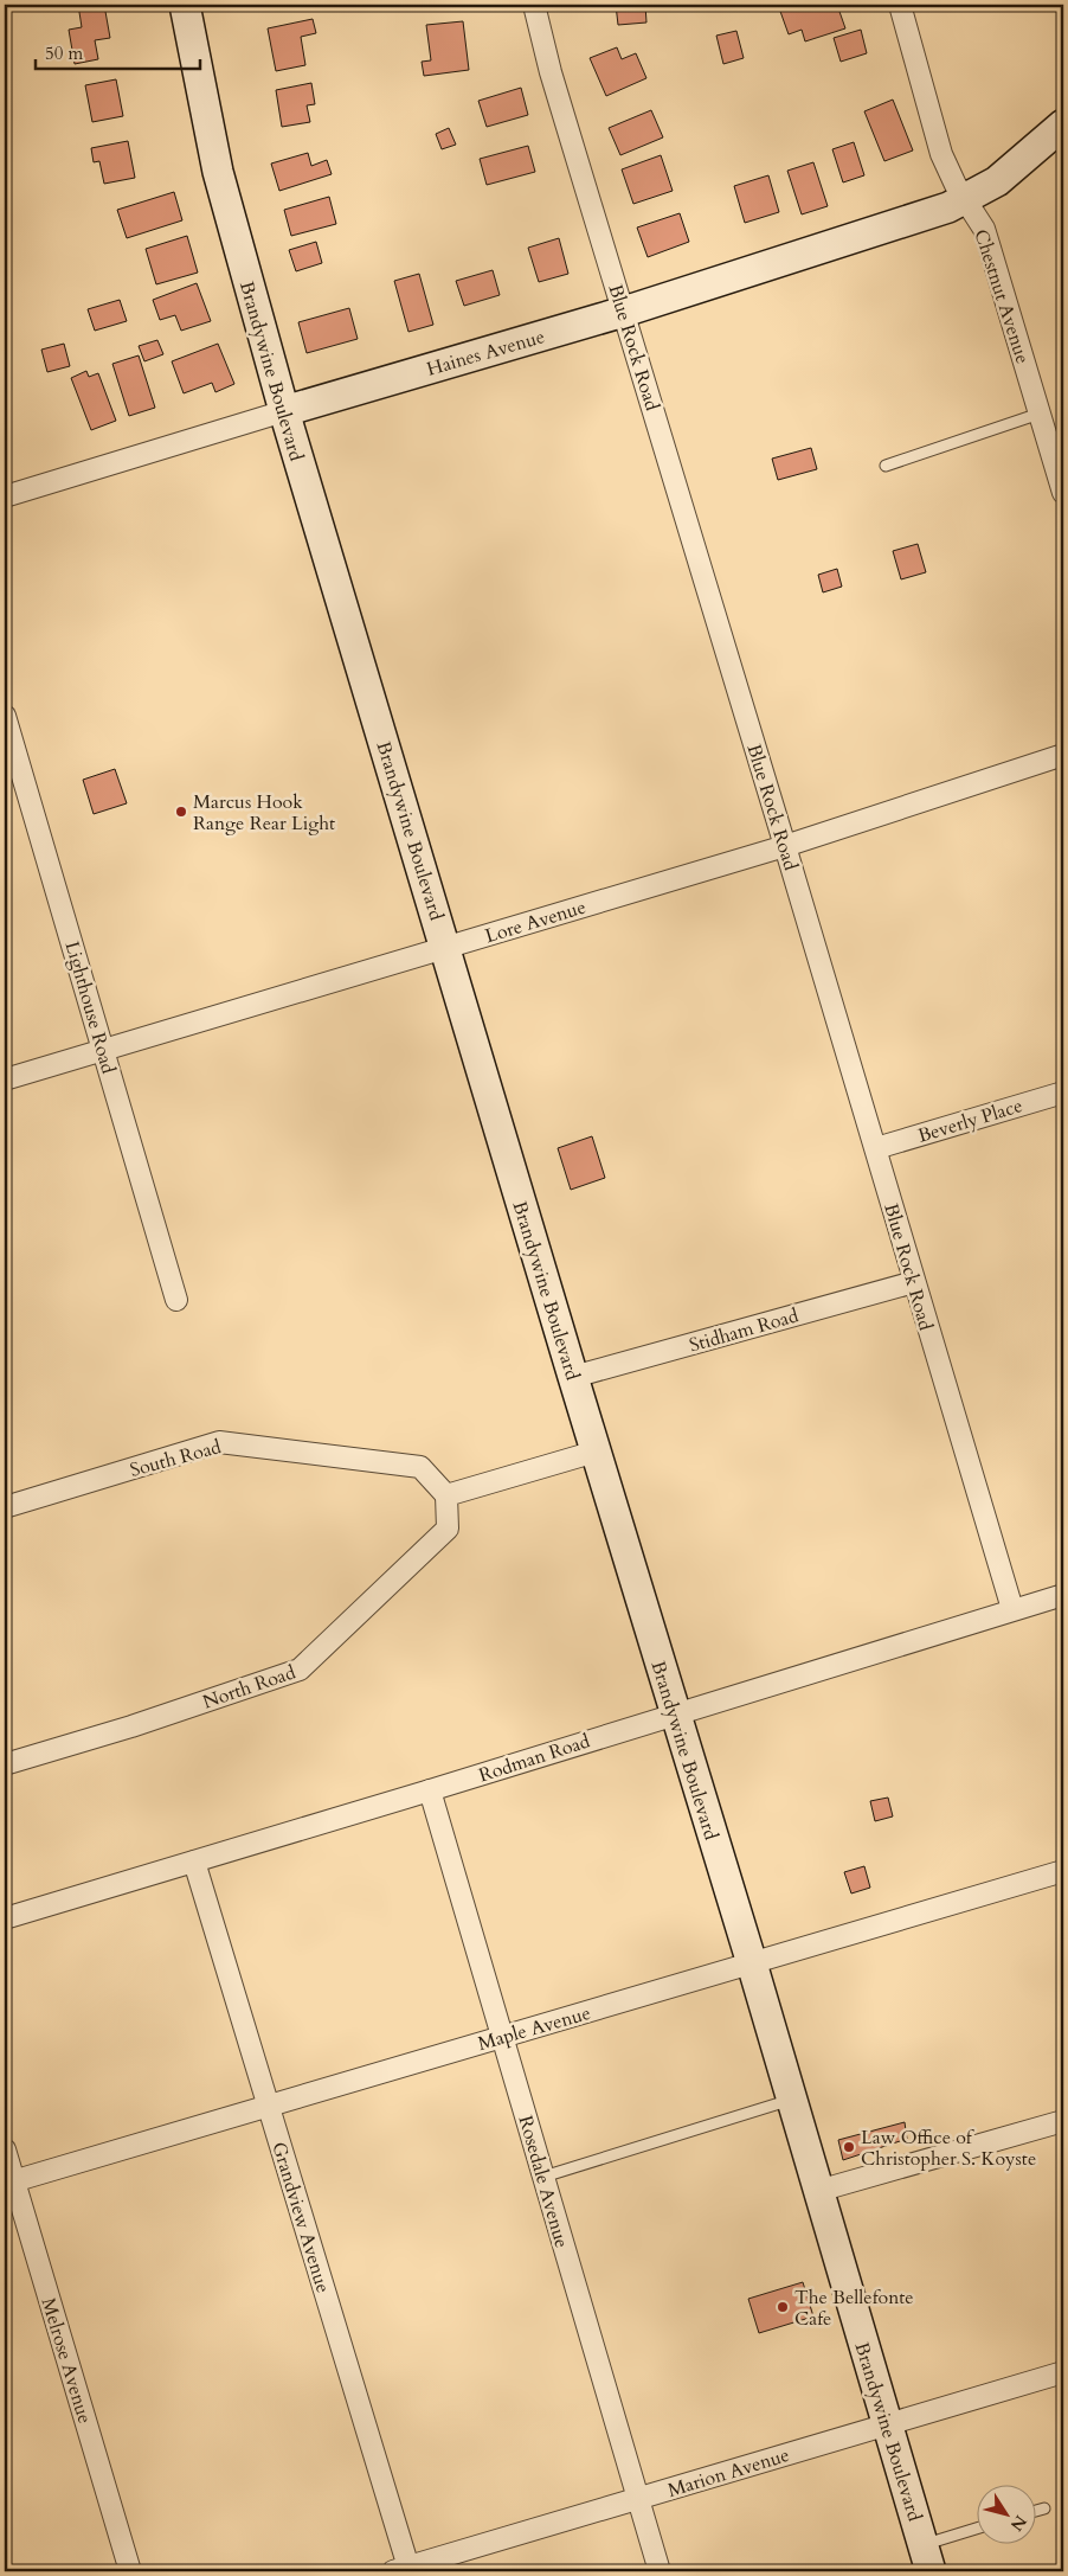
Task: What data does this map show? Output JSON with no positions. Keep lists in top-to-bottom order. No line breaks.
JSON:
{"streets":{"street":["Chestnut Avenue","Blue Rock Road","Haines Avenue","Brandywine Boulevard","Lore Avenue","Lighthouse Road","Beverly Place","Stidham Road","South Road","North Road","Rodman Road","Maple Avenue","Rosedale Avenue","Grandview Avenue","Melrose Avenue","Marion Avenue"]},"crossings":[["Chestnut Avenue","Haines Avenue"],["Blue Rock Road","Haines Avenue"],["Blue Rock Road","Lore Avenue"],["Blue Rock Road","Beverly Place"],["Blue Rock Road","Stidham Road"],["Blue Rock Road","Rodman Road"],["Haines Avenue","Brandywine Boulevard"],["Brandywine Boulevard","Lore Avenue"],["Brandywine Boulevard","Stidham Road"],["Brandywine Boulevard","Rodman Road"],["Brandywine Boulevard","Maple Avenue"],["Brandywine Boulevard","Marion Avenue"],["Lore Avenue","Lighthouse Road"],["South Road","North Road"],["Rodman Road","Rosedale Avenue"],["Rodman Road","Grandview Avenue"],["Maple Avenue","Rosedale Avenue"],["Maple Avenue","Grandview Avenue"],["Maple Avenue","Melrose Avenue"],["Rosedale Avenue","Marion Avenue"],["Grandview Avenue","Marion Avenue"]],"places":["Marcus Hook Range Rear Light","Law Office of Christopher S. Koyste","The Bellefonte Cafe"],"scale_bar":"50 m","north":"bottom right"}
